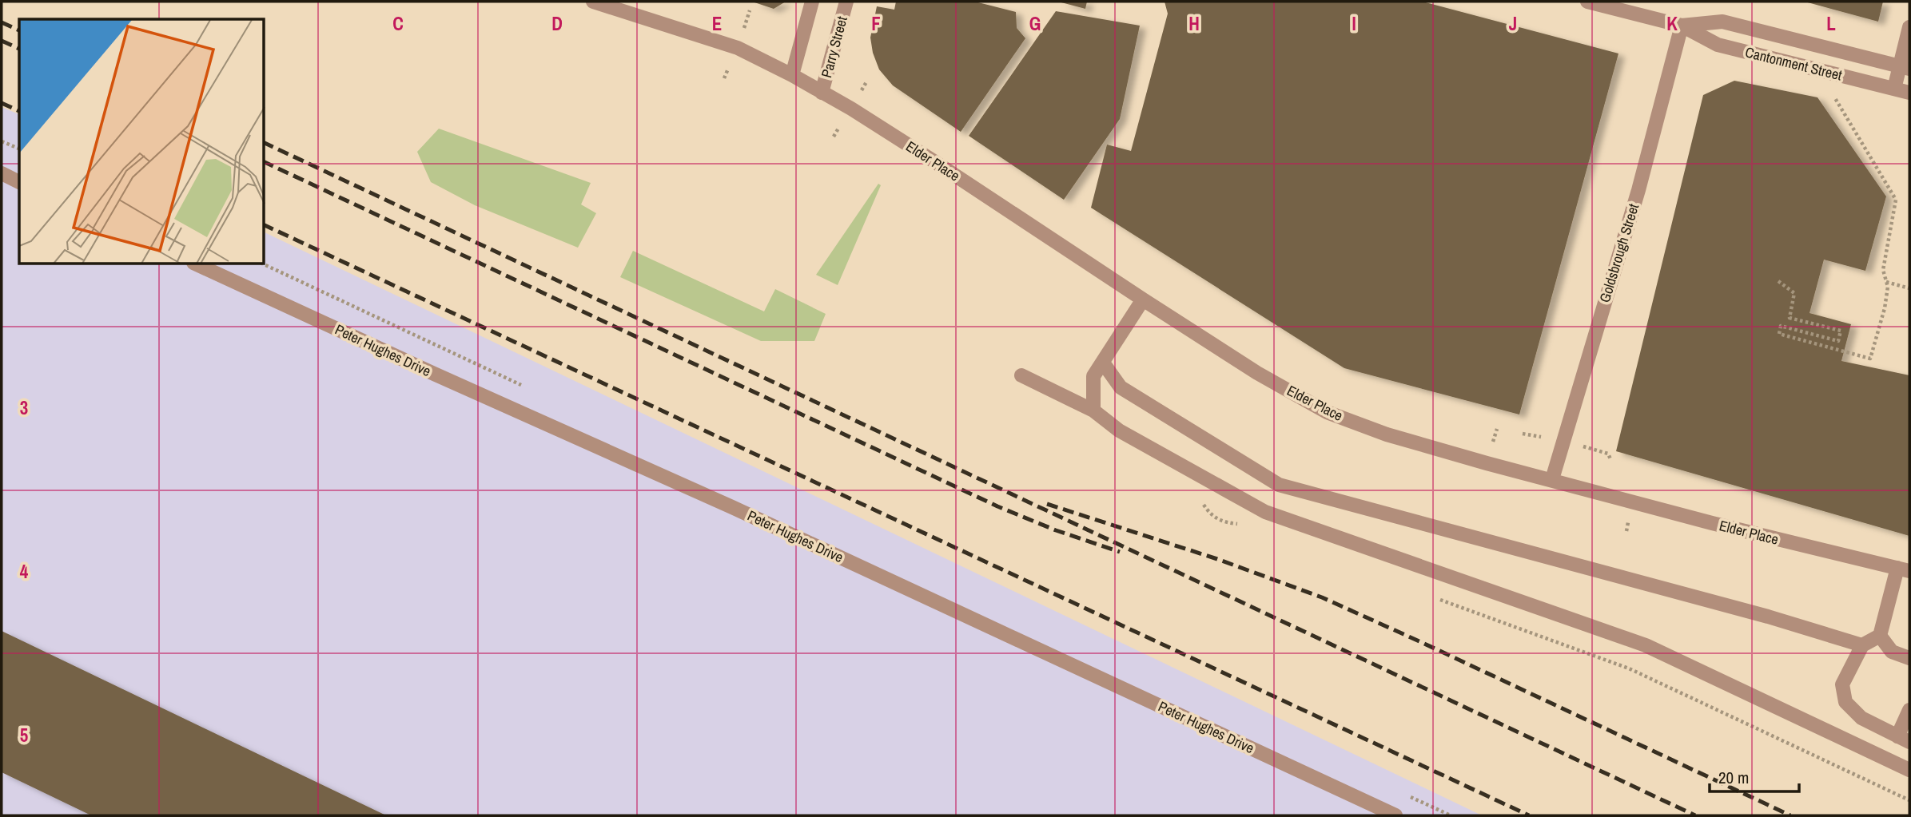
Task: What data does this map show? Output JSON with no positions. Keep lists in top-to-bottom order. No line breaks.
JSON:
{"streets":{"street":["Parry Street","Cantonment Street","Elder Place","Goldsbrough Street","Peter Hughes Drive"]},"crossings":[["Parry Street","Elder Place"],["Cantonment Street","Goldsbrough Street"],["Elder Place","Goldsbrough Street"]],"scale_bar":"20 m","grid":{"columns":["C","D","E","F","G","H","I","J","K","L"],"rows":["3","4","5"]}}
